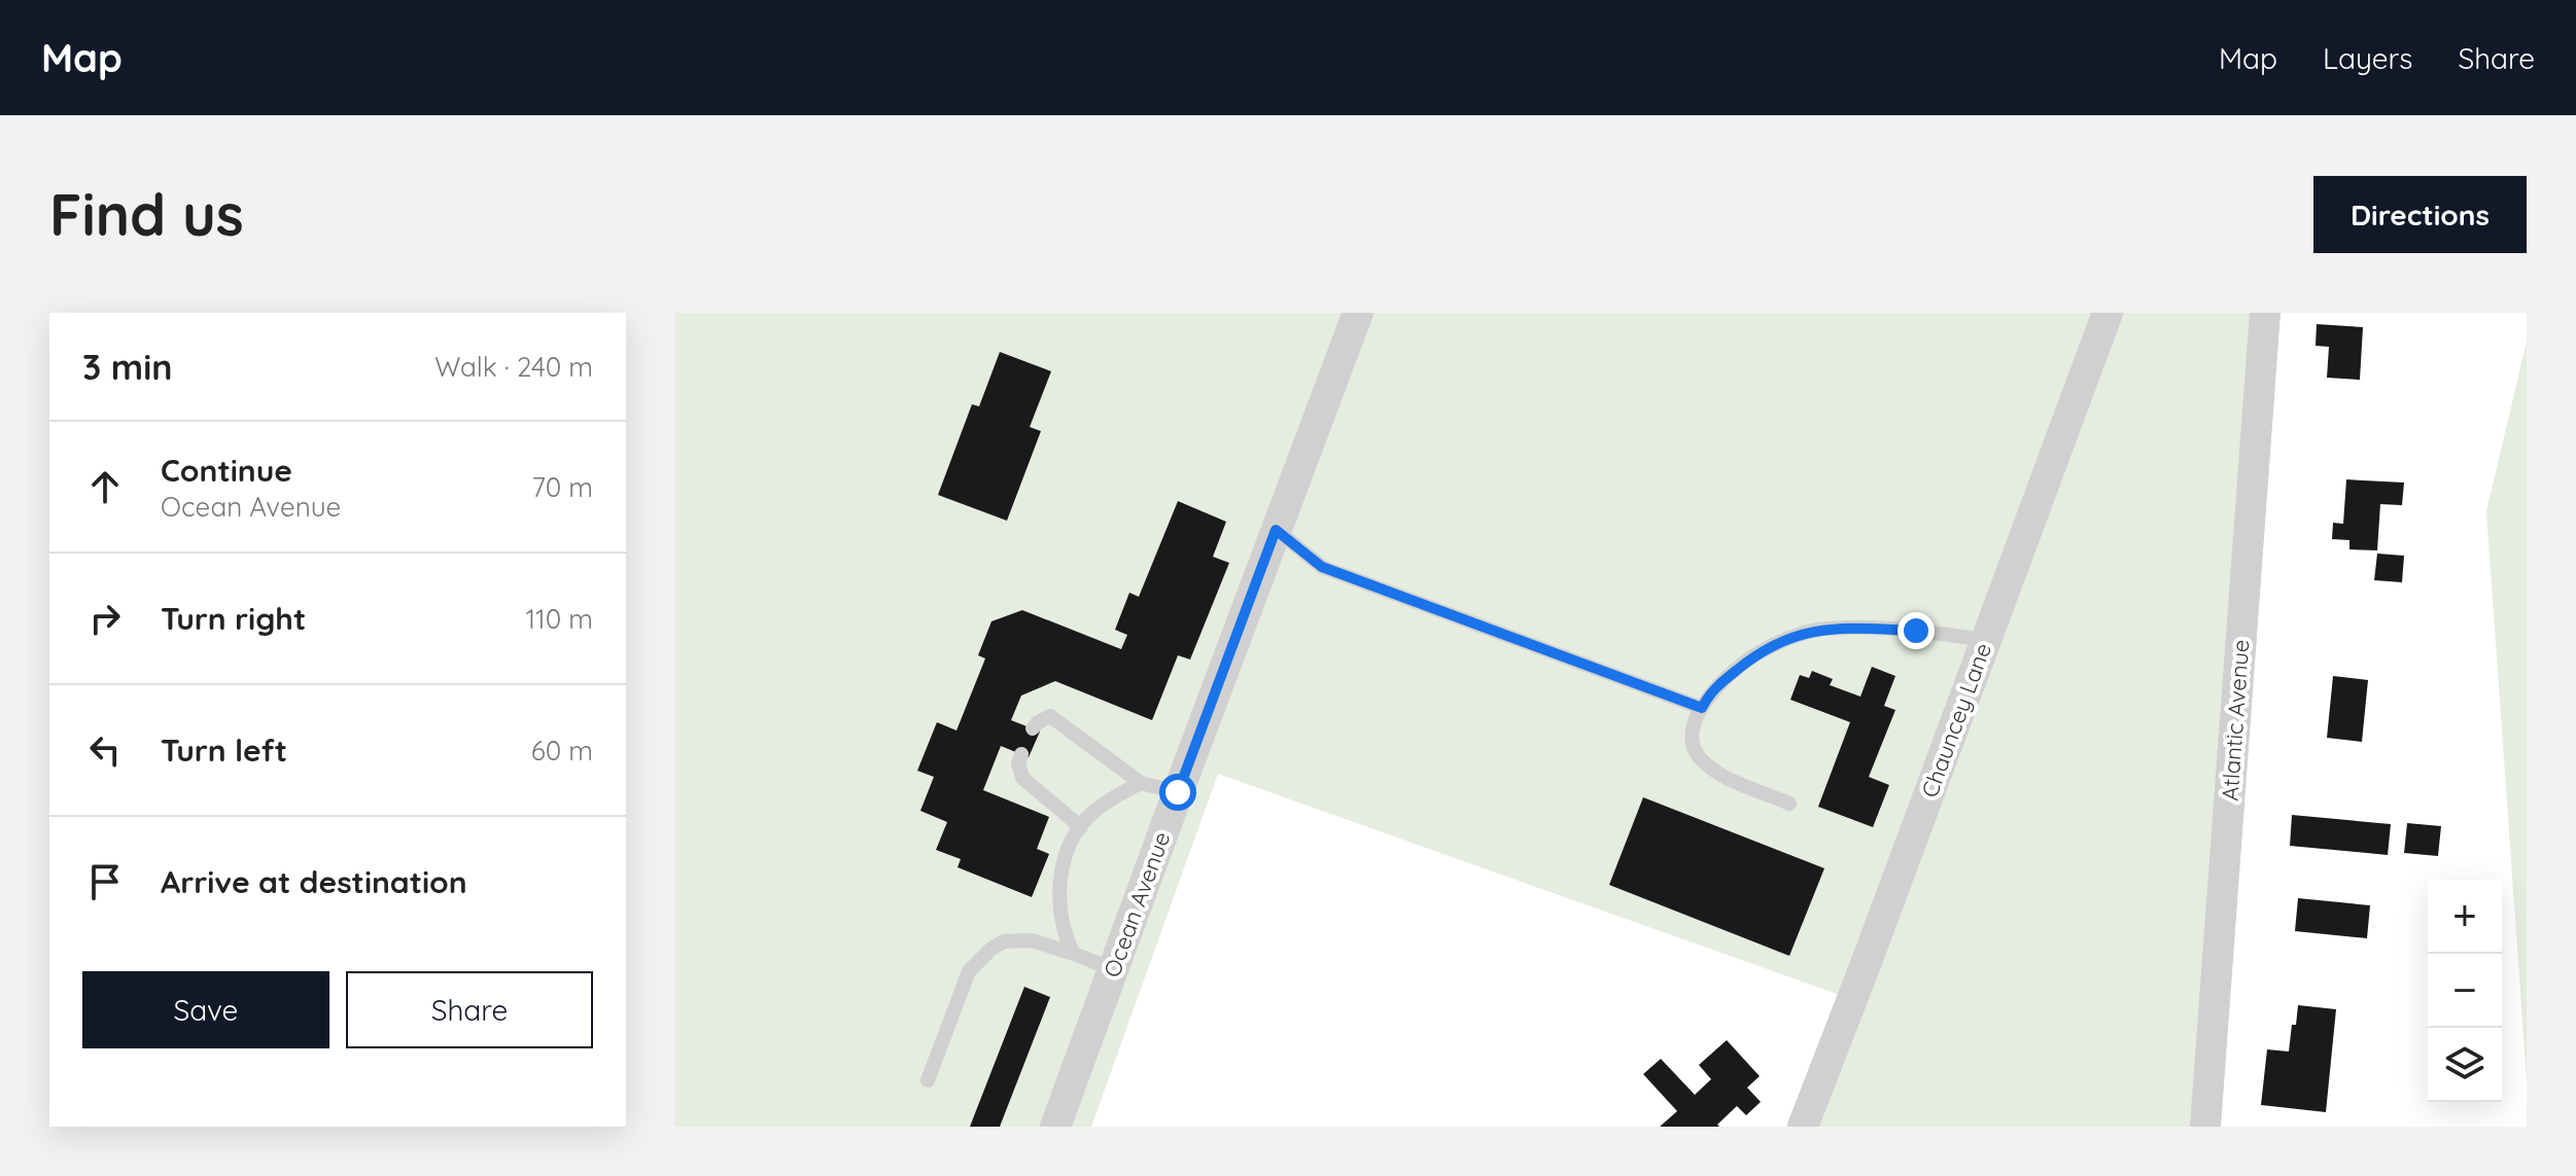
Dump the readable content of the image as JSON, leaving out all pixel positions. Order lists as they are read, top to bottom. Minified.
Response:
{"streets":{"street":["Chauncey Lane","Atlantic Avenue","Ocean Avenue"]},"page":{"header":"Map","nav":["Map","Layers","Share"],"buttons":["Directions",["Save","Share"]],"title":"Find us","heading":["3 min","Walk · 240 m"],"list":[["Continue","Ocean Avenue","70 m"],["Turn right","110 m"],["Turn left","60 m"],"Arrive at destination"],"map_buttons":["+","−"]}}
